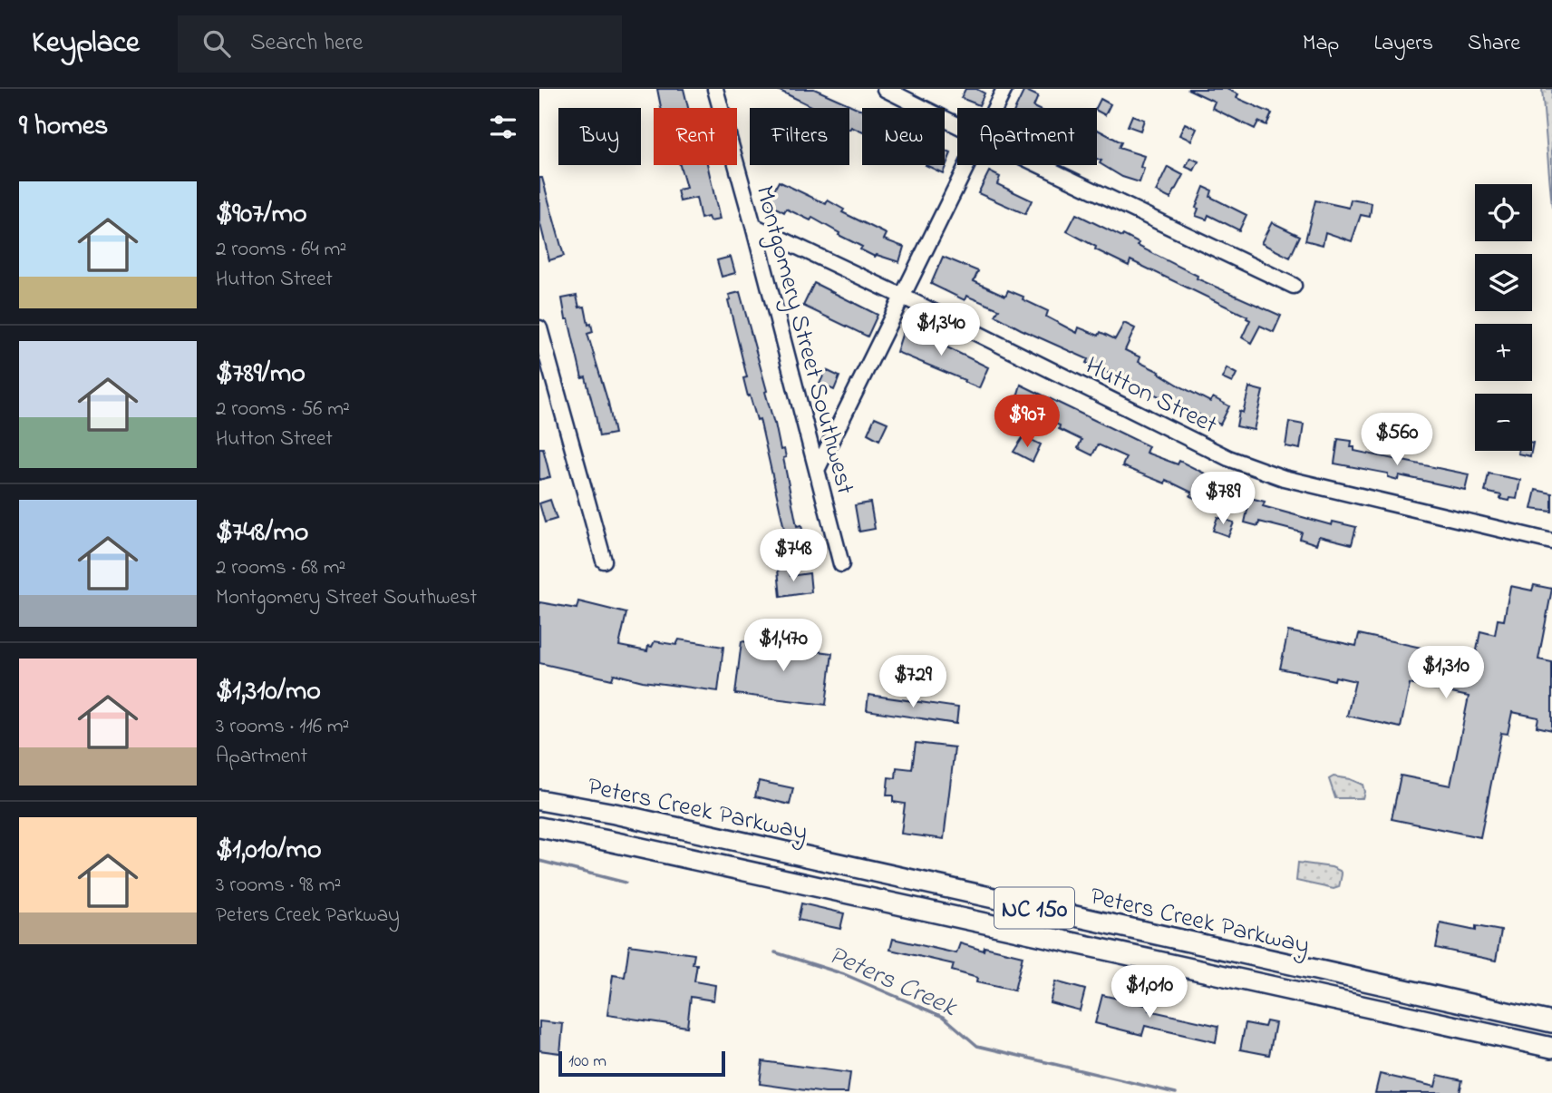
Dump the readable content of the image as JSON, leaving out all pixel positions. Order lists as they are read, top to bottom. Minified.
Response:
{"streets":{"main road":["Peters Creek Parkway","NC 150"],"street":["Montgomery Street Southwest","Hutton Street"]},"crossings":[["Montgomery Street Southwest","Hutton Street"]],"water":["Peters Creek"],"scale_bar":"100 m","page":{"header":"Keyplace","search":"Search here","nav":["Map","Layers","Share"],"heading":"9 homes","chip":["Buy","Rent","Filters","New","Apartment"],"list":[{"name":"$907/mo","note":"2 rooms · 64 m² · Hutton Street"},{"name":"$789/mo","note":"2 rooms · 56 m² · Hutton Street"},{"name":"$748/mo","note":"2 rooms · 68 m² · Montgomery Street Southwest"},{"name":"$1,310/mo","note":"3 rooms · 116 m² · Apartment"},{"name":"$1,010/mo","note":"3 rooms · 98 m² · Peters Creek Parkway"}],"map_buttons":["+","−"],"price":["$1,340","$907","$560","$789","$748","$1,470","$1,310","$729","$1,010"],"scale":"100 m"}}
